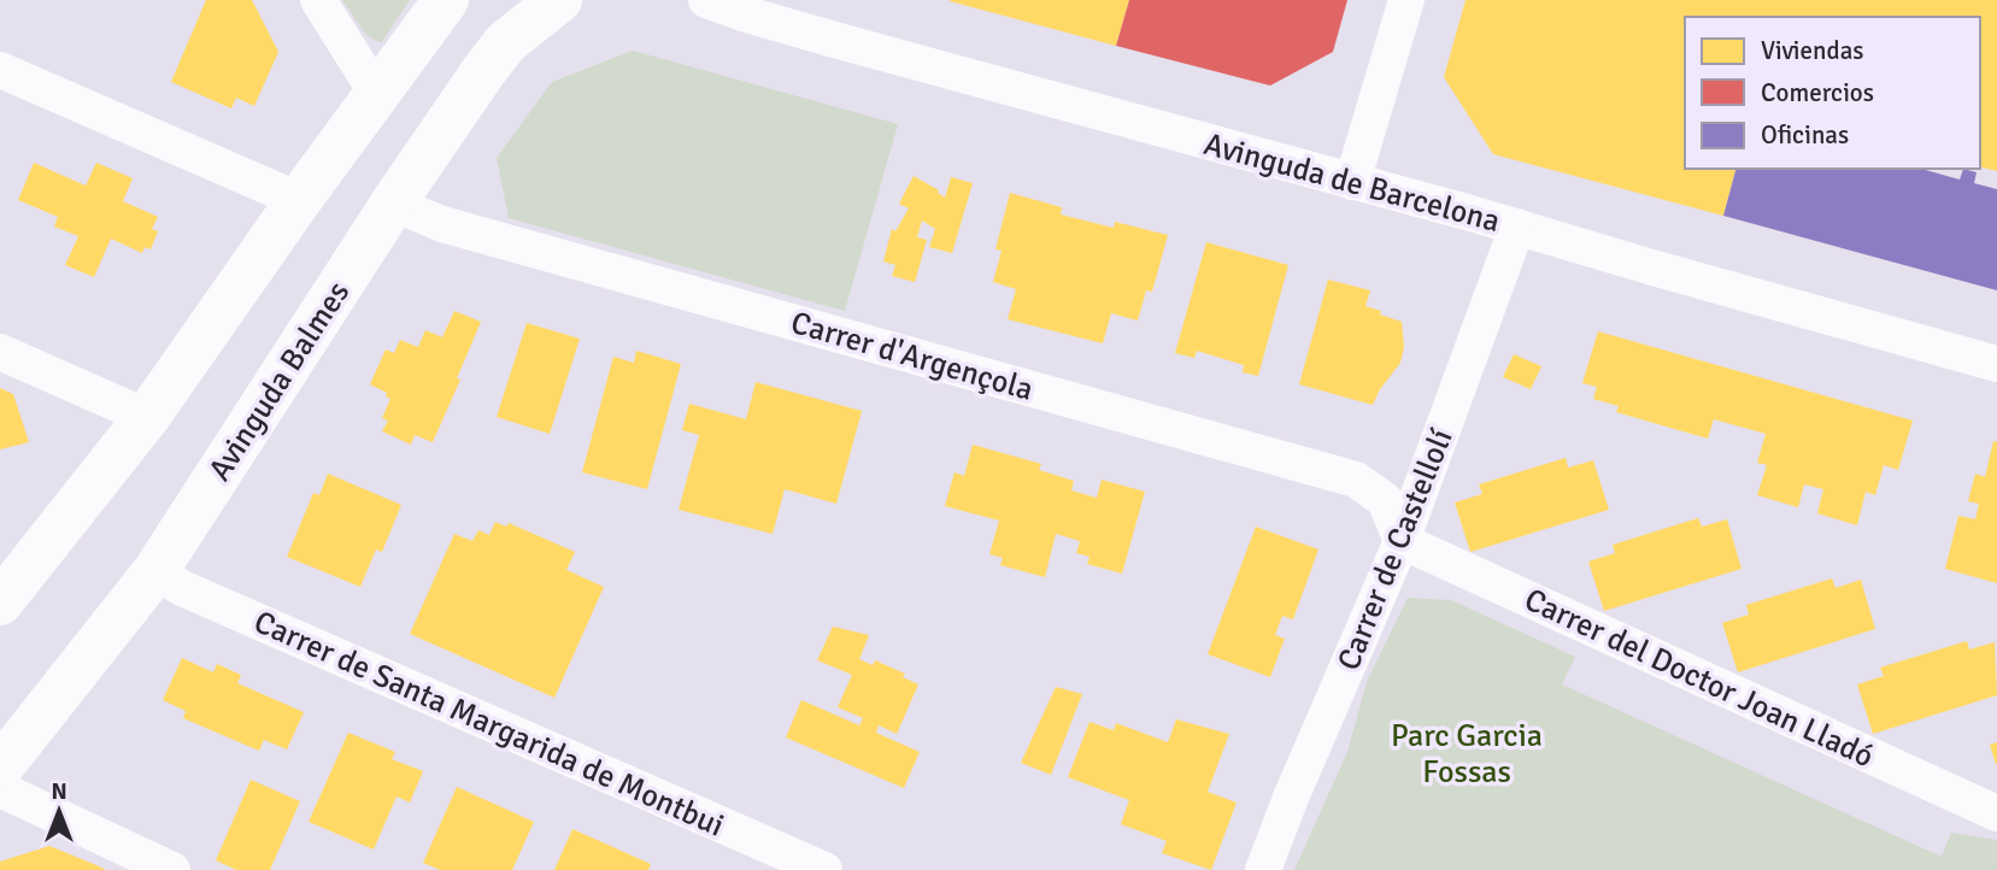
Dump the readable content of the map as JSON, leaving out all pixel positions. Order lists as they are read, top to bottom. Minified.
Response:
{"streets":{"street":["Avinguda de Barcelona","Carrer d'Argençola","Avinguda Balmes","Carrer de Castellolí","Carrer del Doctor Joan Lladó","Carrer de Santa Margarida de Montbui"]},"crossings":[["Avinguda de Barcelona","Carrer de Castellolí"],["Carrer d'Argençola","Avinguda Balmes"],["Carrer d'Argençola","Carrer de Castellolí"],["Carrer d'Argençola","Carrer del Doctor Joan Lladó"],["Avinguda Balmes","Carrer de Santa Margarida de Montbui"],["Carrer de Castellolí","Carrer del Doctor Joan Lladó"]],"parks":["Parc Garcia Fossas"],"legend":["Viviendas","Comercios","Oficinas"],"north":"top"}
